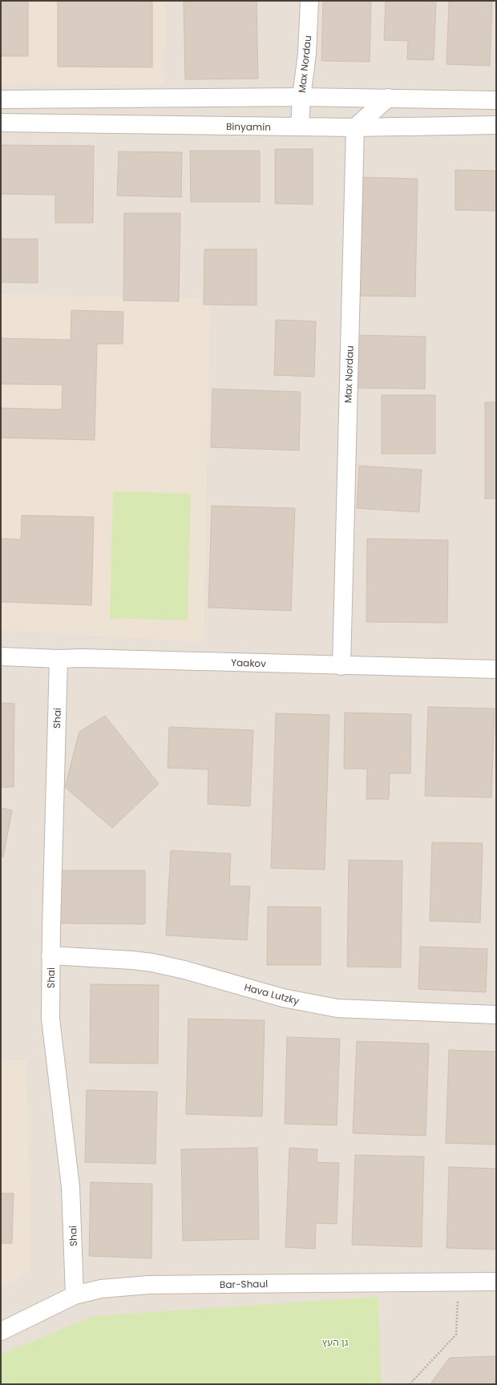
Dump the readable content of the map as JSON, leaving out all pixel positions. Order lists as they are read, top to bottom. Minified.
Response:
{"streets":{"street":["Max Nordau","Binyamin","Yaakov","Shai","Hava Lutzky","Bar-Shaul"]},"crossings":[["Max Nordau","Binyamin"],["Max Nordau","Yaakov"],["Yaakov","Shai"],["Shai","Hava Lutzky"],["Shai","Bar-Shaul"]],"parks":["גן העץ"]}
